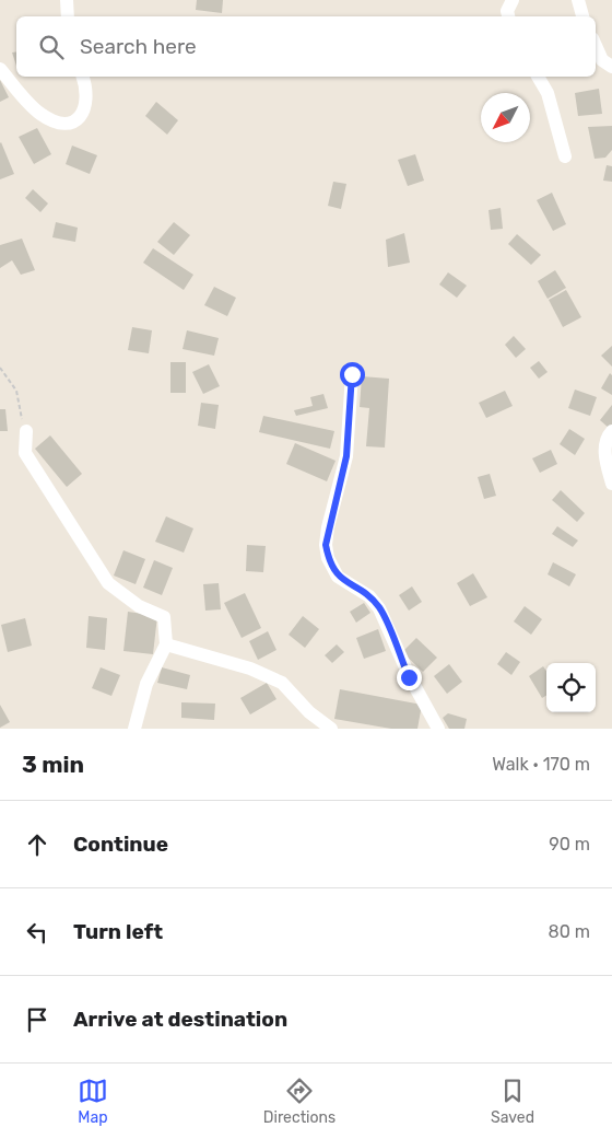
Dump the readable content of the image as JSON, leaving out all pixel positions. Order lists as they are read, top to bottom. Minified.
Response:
{"north":"bottom left","page":{"search":"Search here","heading":["3 min","Walk · 170 m"],"list":[["Continue","90 m"],["Turn left","80 m"],"Arrive at destination"],"nav":["Map","Directions","Saved"]}}
